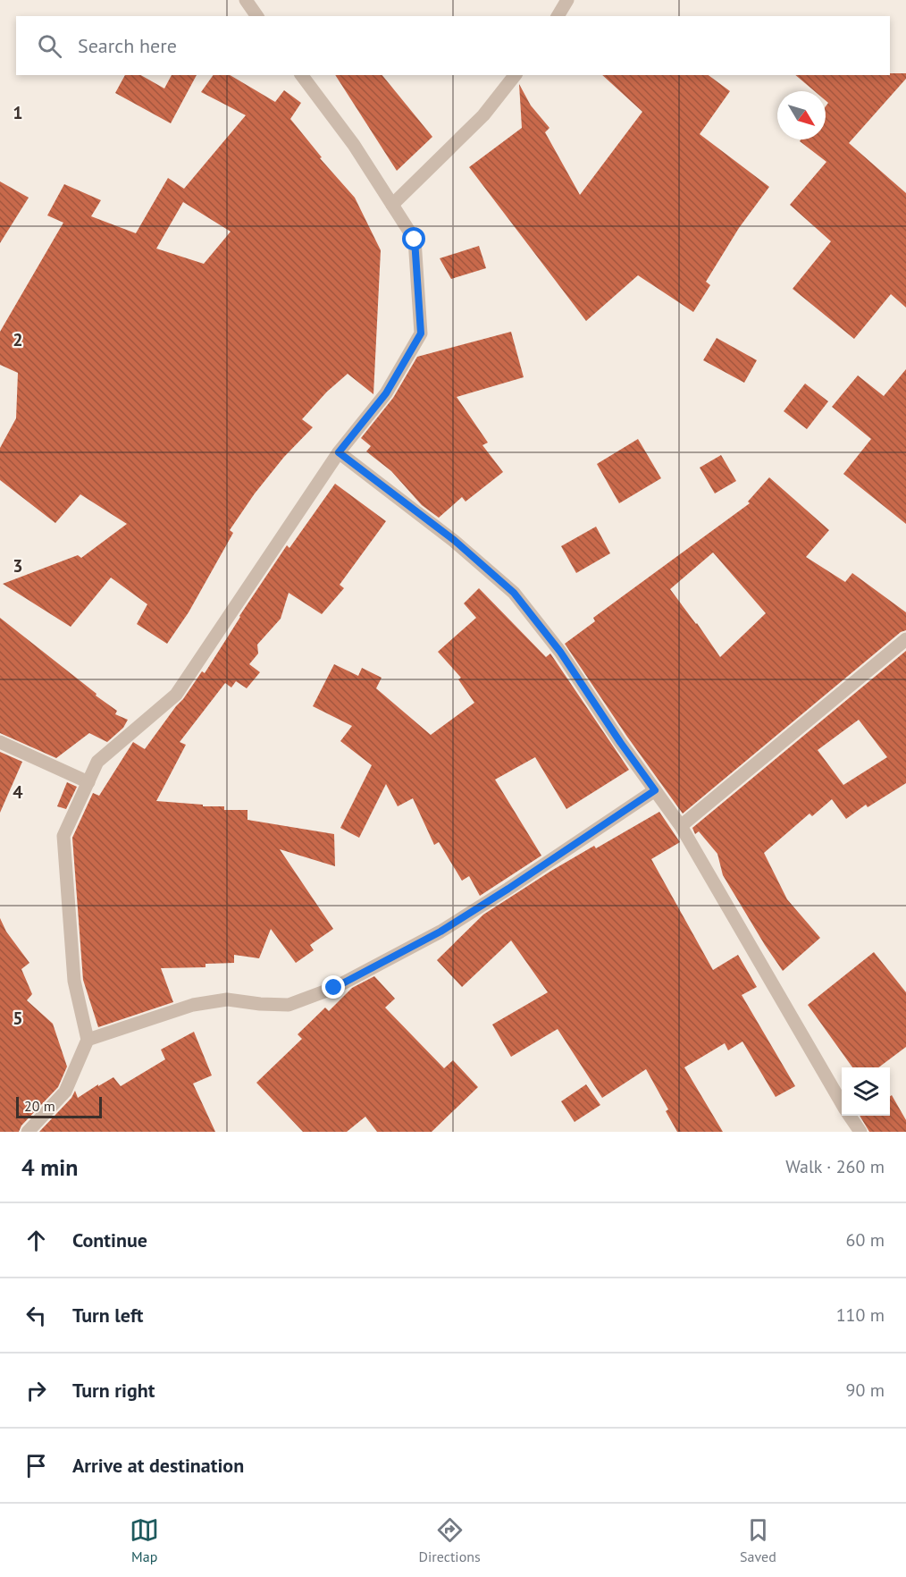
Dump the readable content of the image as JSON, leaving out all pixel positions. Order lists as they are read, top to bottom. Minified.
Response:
{"scale_bar":"20 m","north":"bottom right","page":{"search":"Search here","scale":"20 m","heading":["4 min","Walk · 260 m"],"list":[["Continue","60 m"],["Turn left","110 m"],["Turn right","90 m"],"Arrive at destination"],"nav":["Map","Directions","Saved"]},"grid":{"rows":["1","2","3","4","5"]}}
